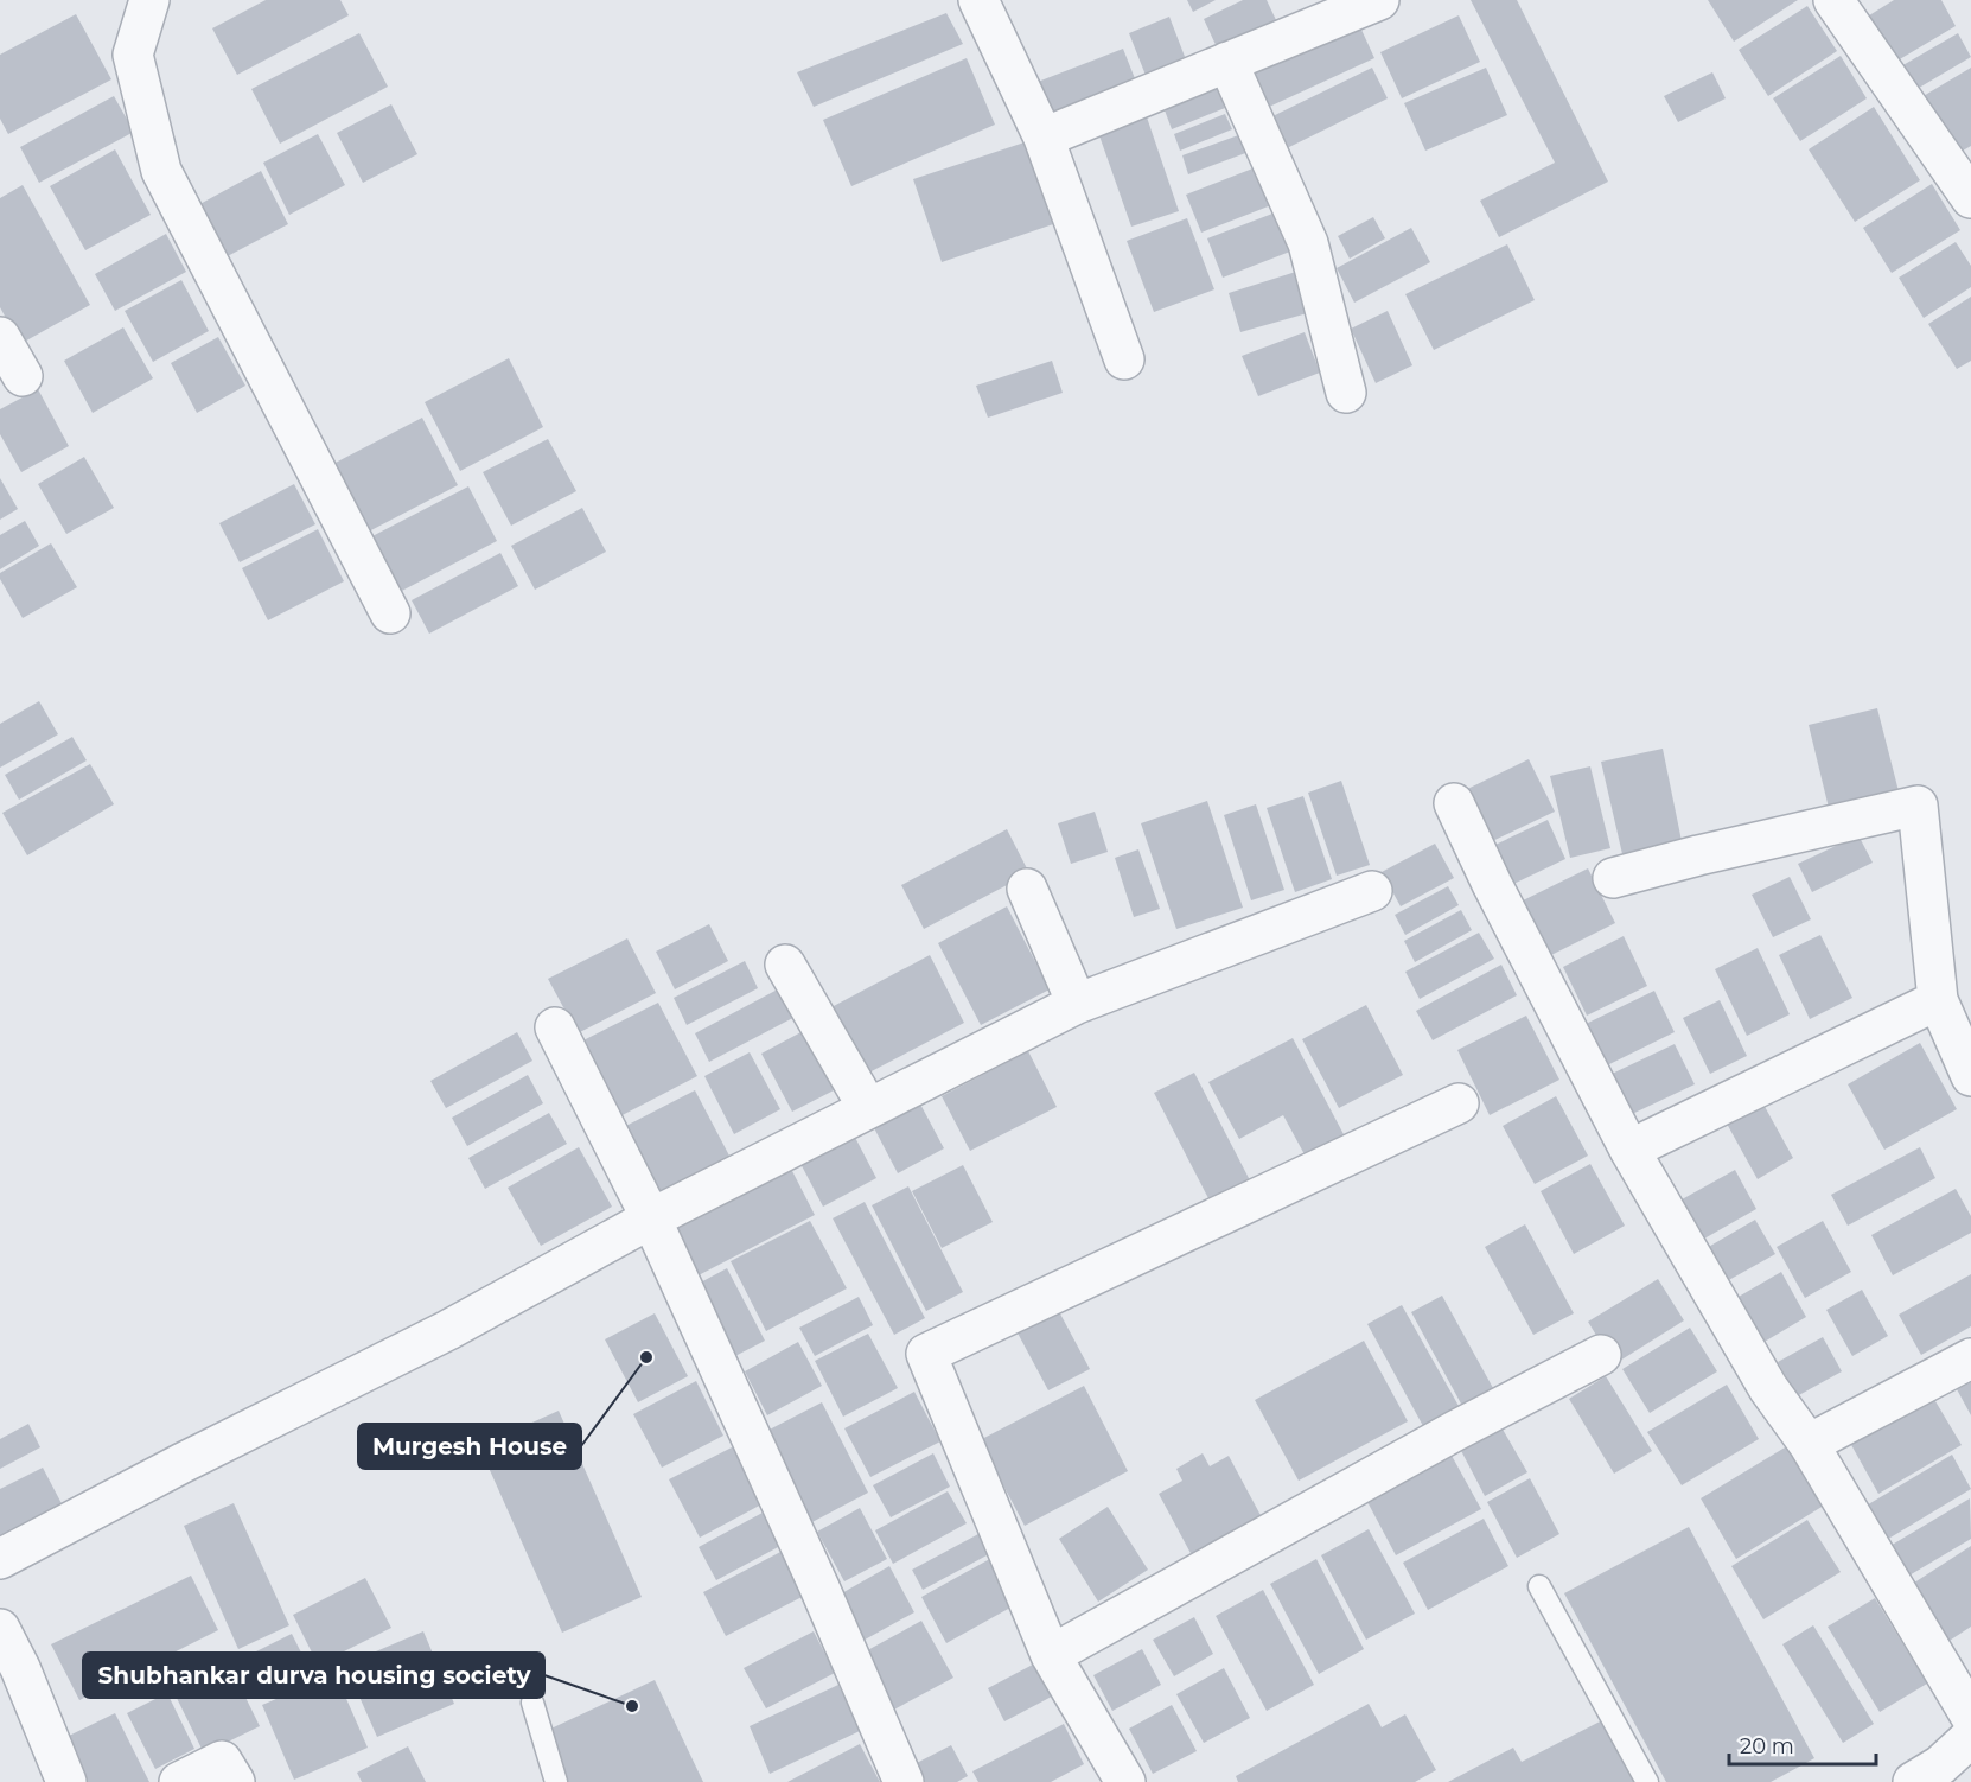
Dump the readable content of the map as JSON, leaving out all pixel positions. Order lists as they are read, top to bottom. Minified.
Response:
{"places":["Murgesh House","Shubhankar durva housing society"],"scale_bar":"20 m"}
